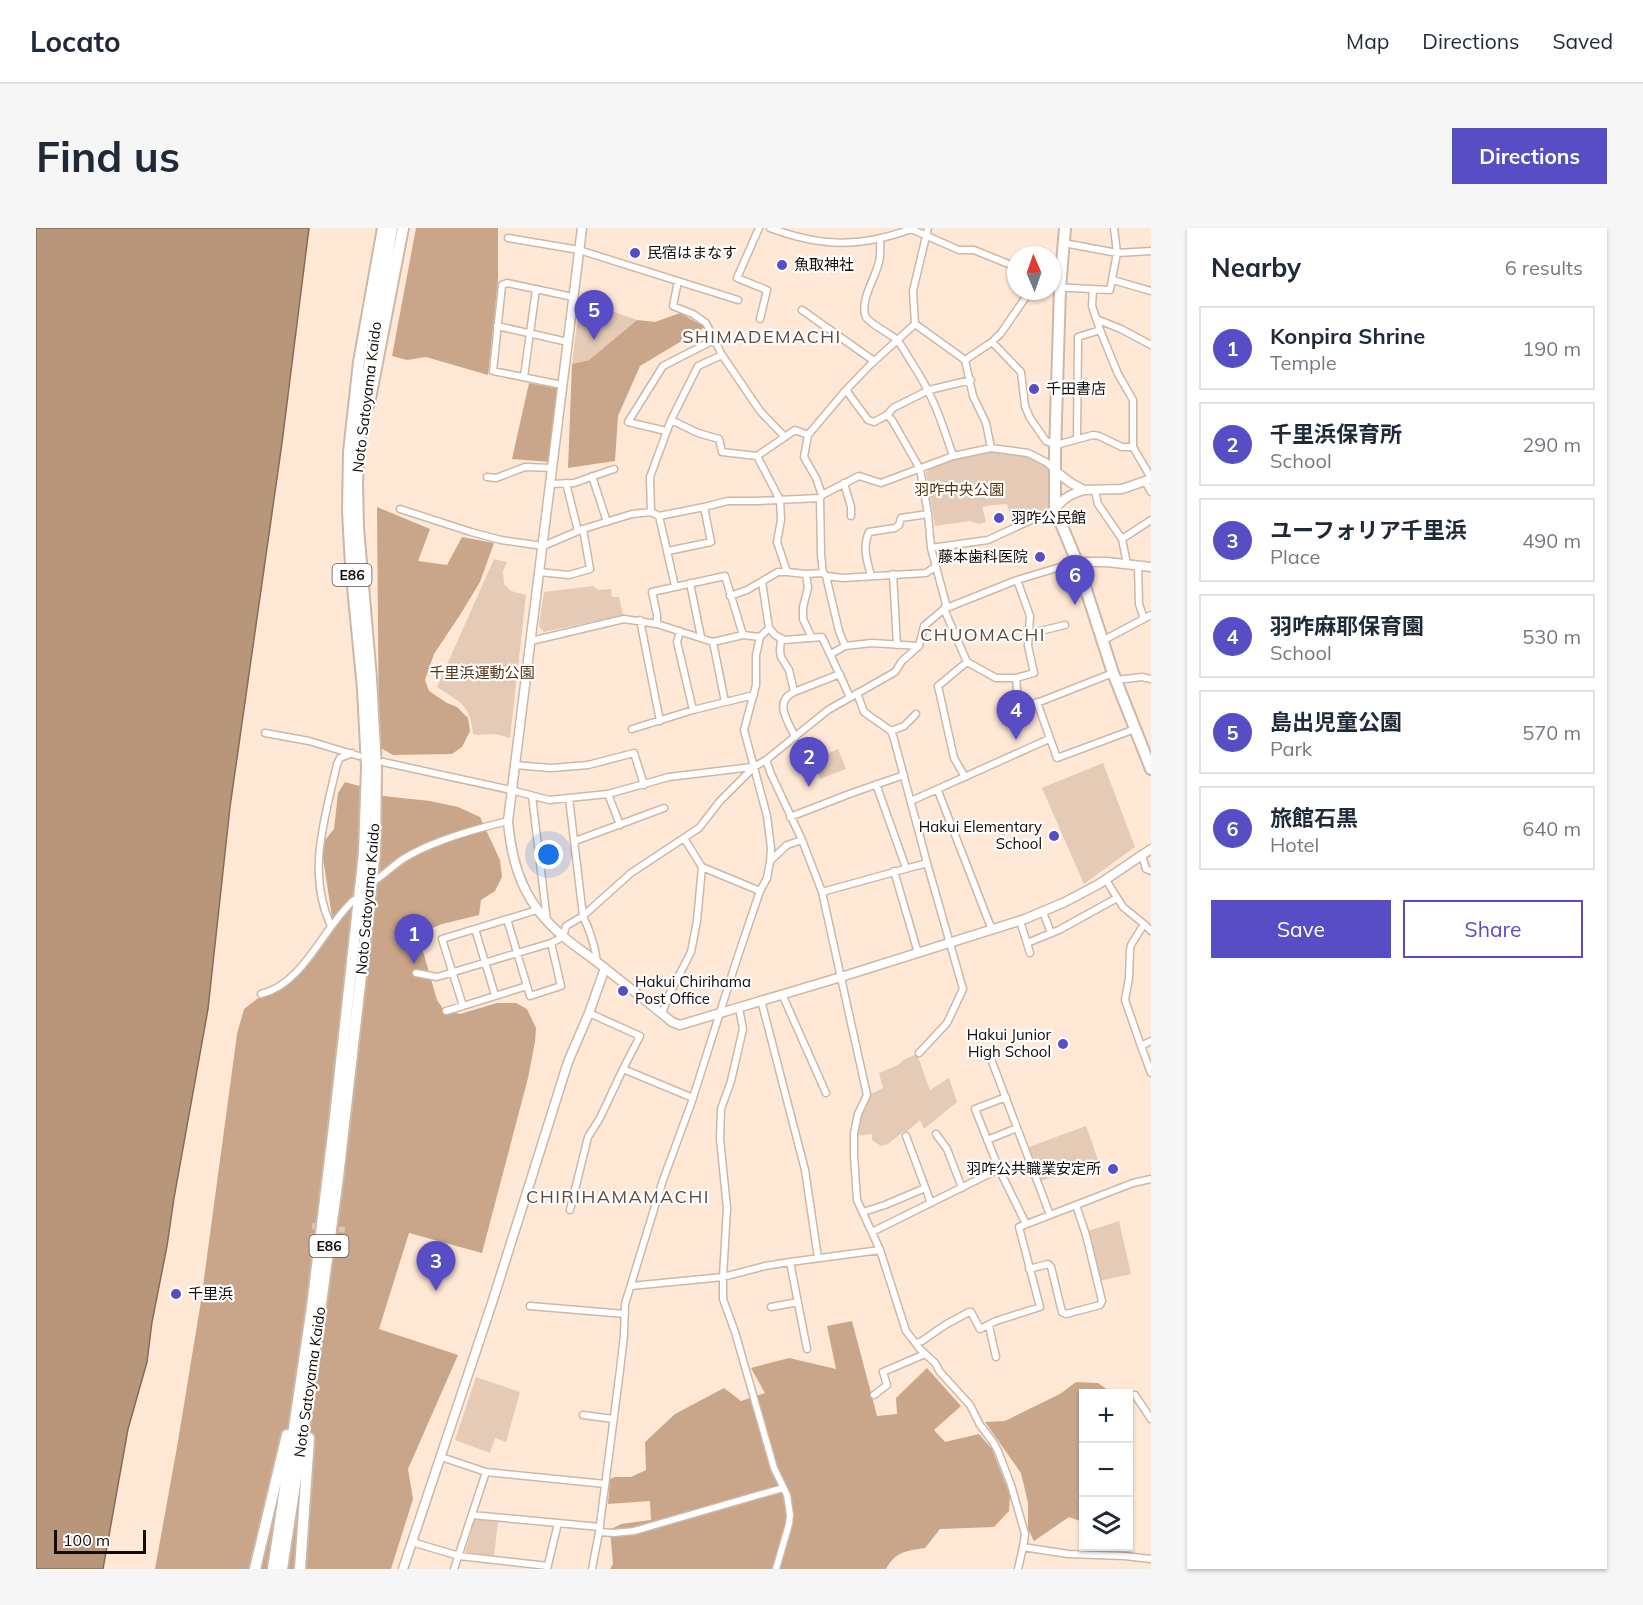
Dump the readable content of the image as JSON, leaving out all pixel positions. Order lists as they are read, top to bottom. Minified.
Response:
{"streets":{"highway":["Noto Satoyama Kaido","E86"]},"districts":["SHIMADEMACHI","CHUOMACHI","CHIRIHAMAMACHI"],"parks":["羽咋中央公園","千里浜運動公園"],"places":["民宿はまなす","魚取神社","千田書店","羽咋公民館","藤本歯科医院","Hakui Elementary School","Hakui Chirihama Post Office","Hakui Junior High School","羽咋公共職業安定所","千里浜"],"scale_bar":"100 m","north":"top","page":{"header":"Locato","nav":["Map","Directions","Saved"],"buttons":["Directions",["Save","Share"]],"title":"Find us","heading":["Nearby","6 results"],"pins":["5","6","4","2","1","3"],"list":[{"mark":"1","name":"Konpira Shrine","note":"Temple","value":"190 m"},{"mark":"2","name":"千里浜保育所","note":"School","value":"290 m"},{"mark":"3","name":"ユーフォリア千里浜","note":"Place","value":"490 m"},{"mark":"4","name":"羽咋麻耶保育園","note":"School","value":"530 m"},{"mark":"5","name":"島出児童公園","note":"Park","value":"570 m"},{"mark":"6","name":"旅館石黒","note":"Hotel","value":"640 m"}],"map_buttons":["+","−"],"scale":"100 m"}}
